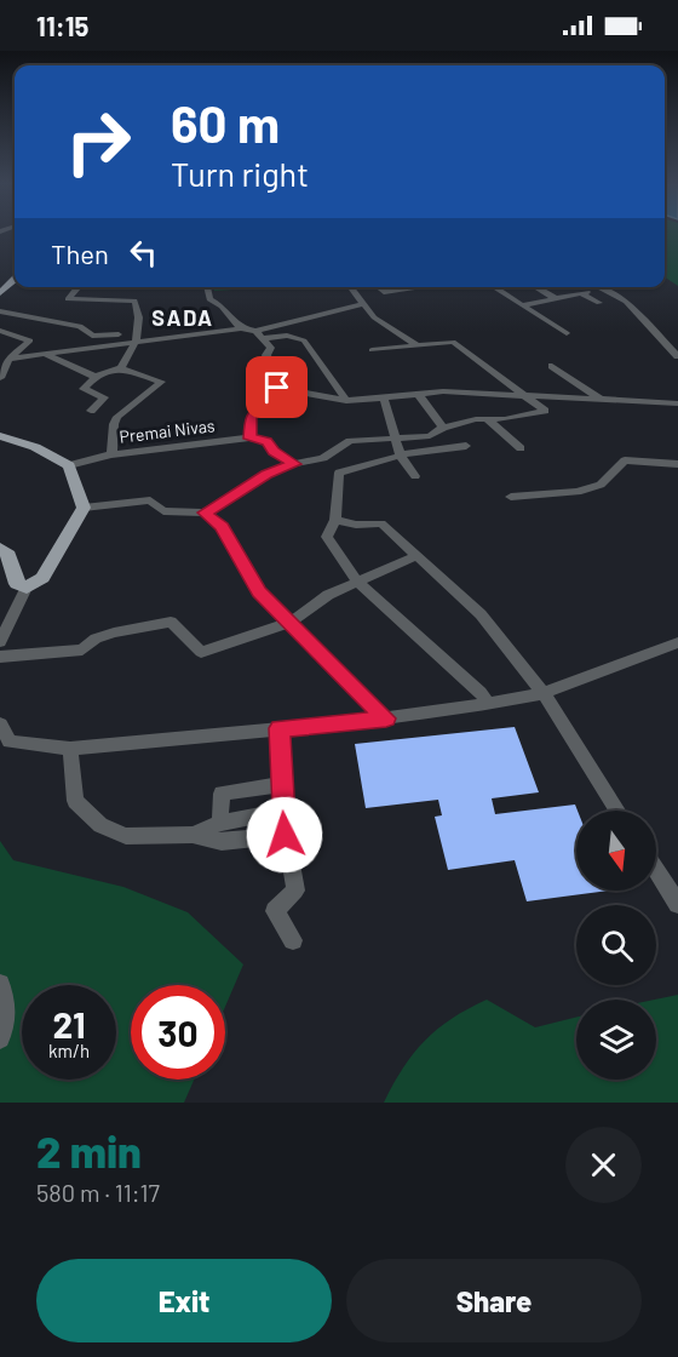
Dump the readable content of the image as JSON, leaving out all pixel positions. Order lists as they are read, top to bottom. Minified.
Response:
{"streets":{"street":["Premai Nivas"]},"districts":["SADA"],"north":"bottom","page":{"status":"11:15","turn":["60 m","Turn right"],"then":"Then","speed":"21 km/h","limit":"30","heading":["2 min","580 m · 11:17"],"buttons":["Exit","Share"]}}
